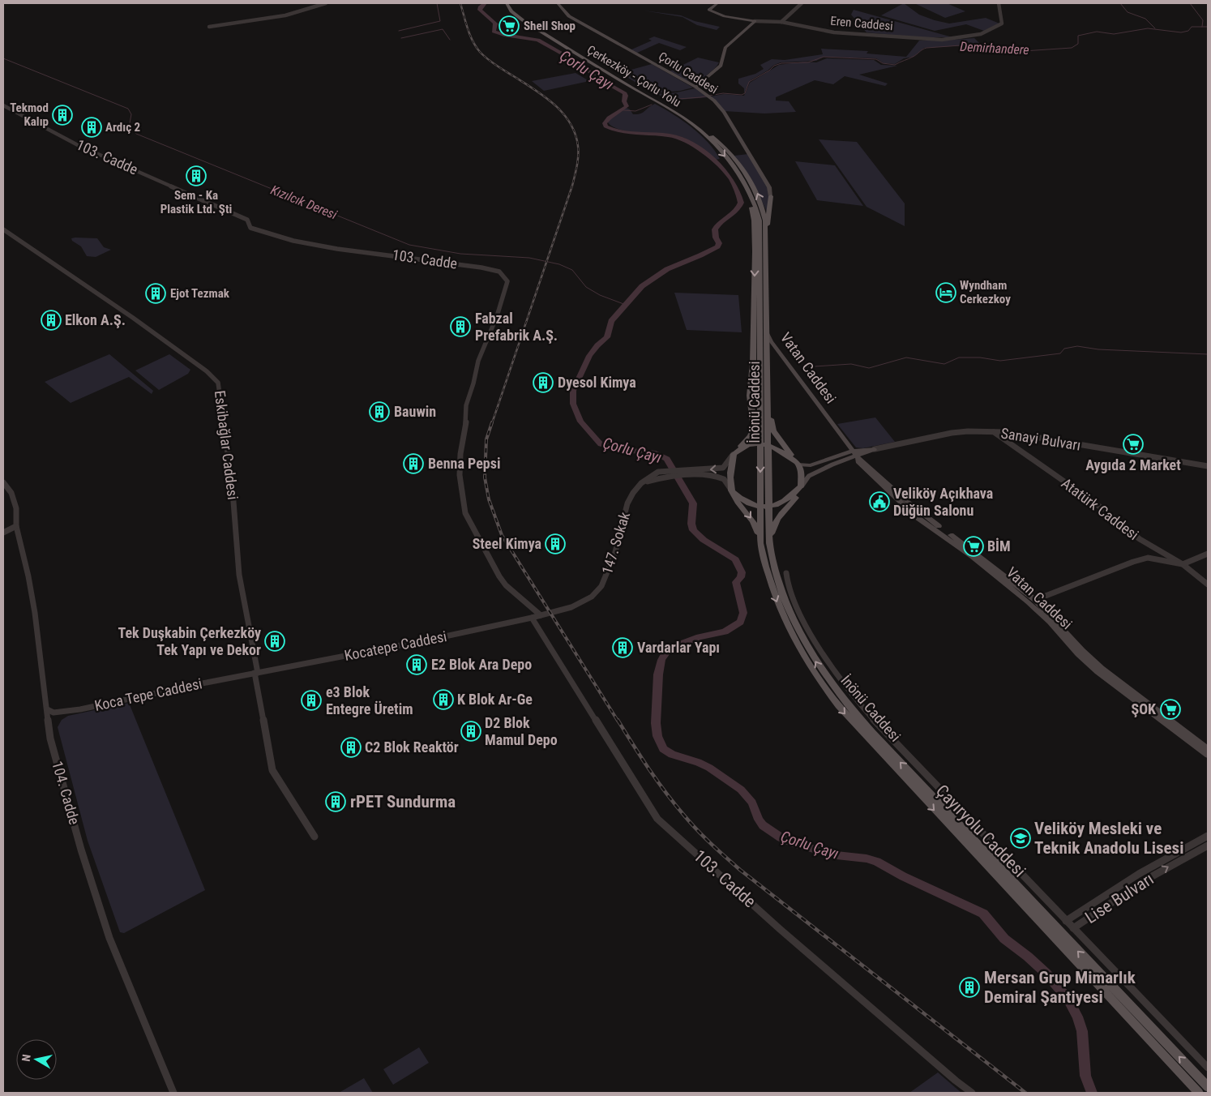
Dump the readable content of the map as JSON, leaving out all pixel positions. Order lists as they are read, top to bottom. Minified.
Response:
{"streets":{"main road":["Eren Caddesi","Çorlu Caddesi","Çerkezköy - Çorlu Yolu","Vatan Caddesi","İnönü Caddesi"],"street":["103. Cadde","Sanayi Bulvarı","Eskibağlar Caddesi","Atatürk Caddesi","147. Sokak","Kocatepe Caddesi","Koca Tepe Caddesi","104. Cadde","Çayıryolu Caddesi","Lise Bulvarı"]},"crossings":[["103. Cadde","147. Sokak"],["103. Cadde","Kocatepe Caddesi"],["Vatan Caddesi","İnönü Caddesi"],["Sanayi Bulvarı","Atatürk Caddesi"],["Eskibağlar Caddesi","Kocatepe Caddesi"],["Eskibağlar Caddesi","Koca Tepe Caddesi"],["147. Sokak","Kocatepe Caddesi"],["Kocatepe Caddesi","Koca Tepe Caddesi"],["Koca Tepe Caddesi","104. Cadde"],["Çayıryolu Caddesi","Lise Bulvarı"]],"water":["Demirhandere","Çorlu Çayı","Kızılcık Deresi"],"places":{"supermarket":["Shell Shop","Aygıda 2 Market","BİM","ŞOK"],"building":["Tekmod Kalıp","Ardıç 2","Sem - Ka Plastik Ltd. Şti","Ejot Tezmak","Elkon A.Ş.","Fabzal Prefabrik A.Ş.","Dyesol Kimya","Bauwin","Benna Pepsi","Steel Kimya","Tek Duşkabin Çerkezköy Tek Yapı ve Dekor","Vardarlar Yapı","E2 Blok Ara Depo","K Blok Ar-Ge","e3 Blok Entegre Üretim","D2 Blok Mamul Depo","C2 Blok Reaktör","rPET Sundurma","Mersan Grup Mimarlık Demiral Şantiyesi"],"hotel":["Wyndham Cerkezkoy"],"public building":["Veliköy Açıkhava Düğün Salonu"],"school or university":["Veliköy Mesleki ve Teknik Anadolu Lisesi"]},"north":"left"}
